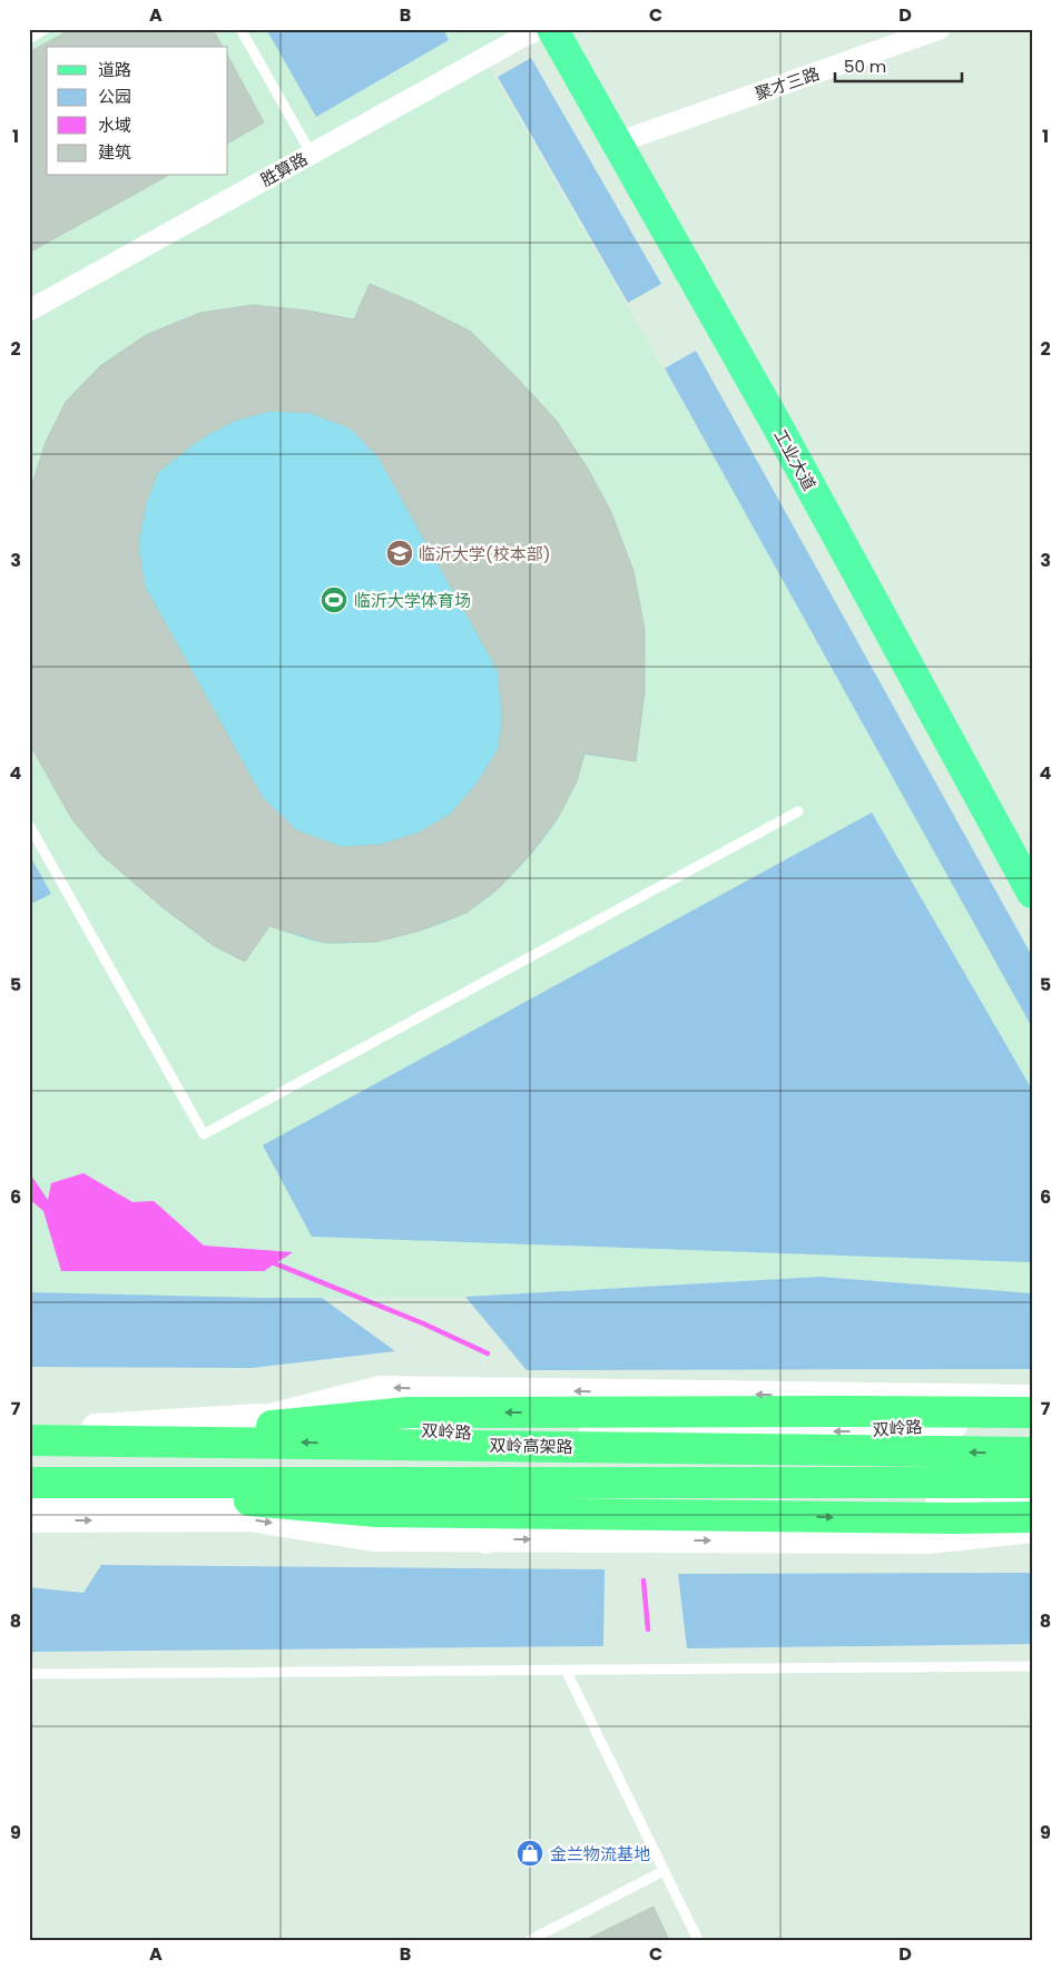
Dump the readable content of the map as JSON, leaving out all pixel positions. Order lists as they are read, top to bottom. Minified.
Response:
{"streets":{"highway":["双岭高架路"],"main road":["工业大道","双岭路"],"street":["聚才三路","胜算路"]},"crossings":[["聚才三路","工业大道"]],"places":{"school or university":["临沂大学(校本部)"],"sports":["临沂大学体育场"],"shop":["金兰物流基地"]},"legend":["道路","公园","水域","建筑"],"scale_bar":"50 m","grid":{"columns":["A","B","C","D"],"rows":["1","2","3","4","5","6","7","8","9"]}}
